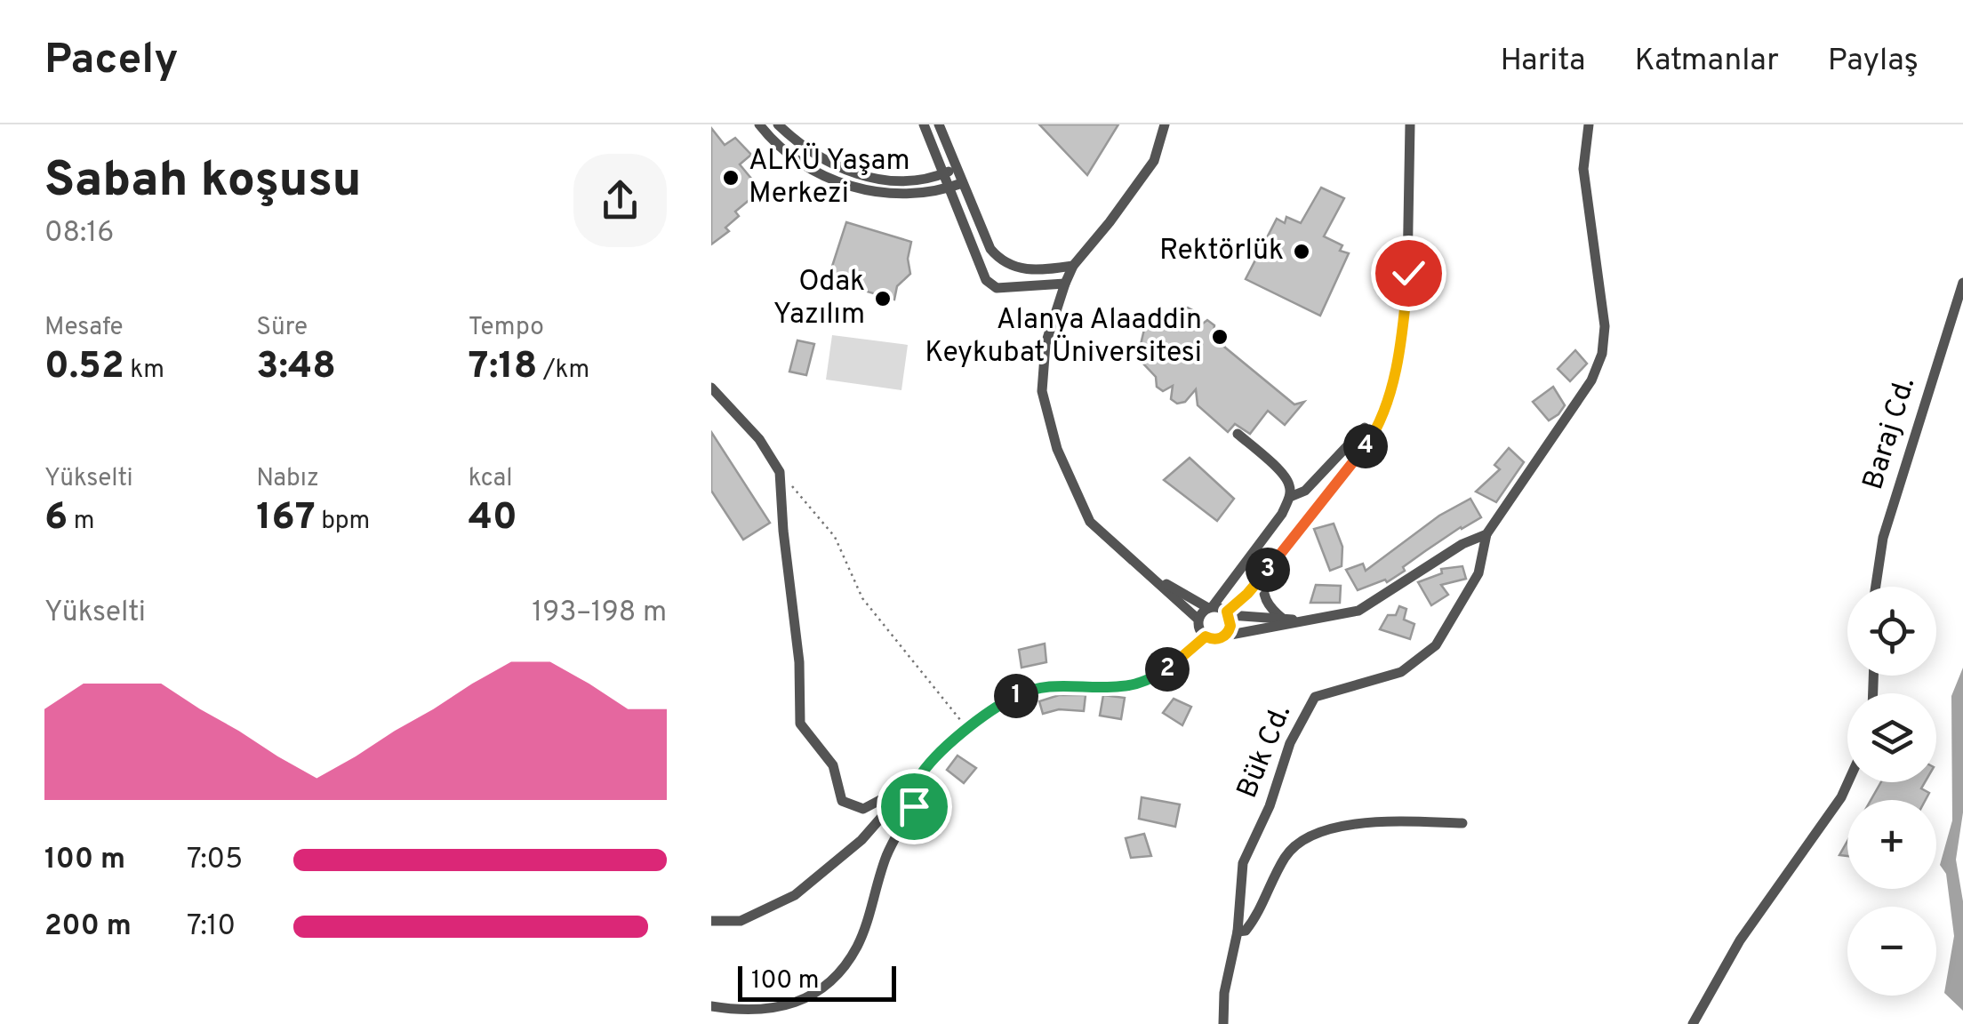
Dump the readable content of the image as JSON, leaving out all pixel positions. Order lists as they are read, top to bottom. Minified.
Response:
{"streets":{"street":["Baraj Cd.","Bük Cd."]},"places":["ALKÜ Yaşam Merkezi","Rektörlük","Odak Yazılım","Alanya Alaaddin Keykubat Üniversitesi"],"scale_bar":"100 m","page":{"header":"Pacely","nav":["Harita","Katmanlar","Paylaş"],"heading":["Sabah koşusu","08:16"],"stats":[["Mesafe","0.52 km"],["Süre","3:48"],["Tempo","7:18 /km"],["Yükselti","6 m"],["Nabız","167 bpm"],["kcal","40"]],"pins":["4","3","2","1"],"chart":["Yükselti","193–198 m"],"map_buttons":["+","−"],"list":[{"name":"100 m","note":"7:05"},{"name":"200 m","note":"7:10"}],"scale":"100 m"}}
